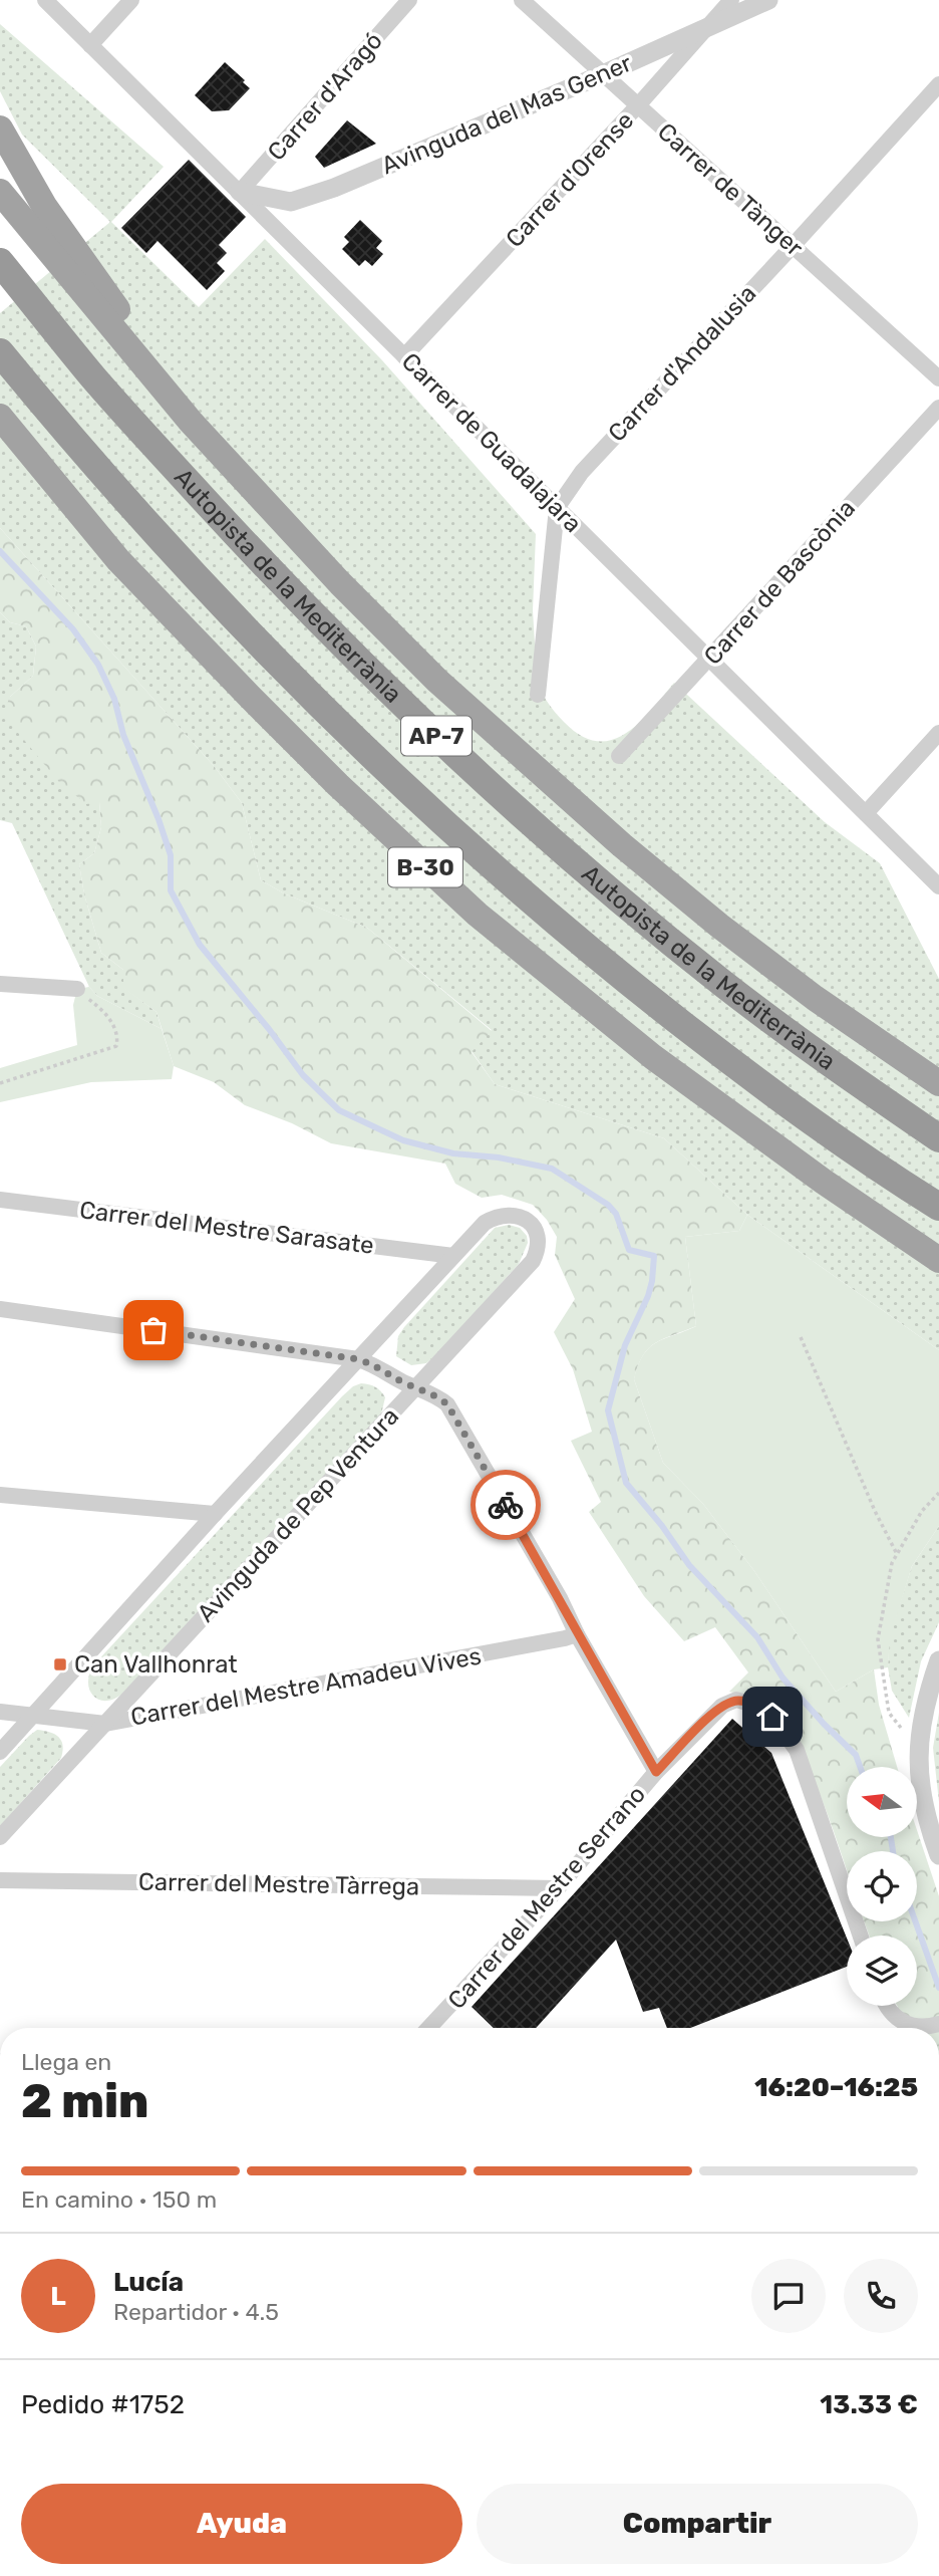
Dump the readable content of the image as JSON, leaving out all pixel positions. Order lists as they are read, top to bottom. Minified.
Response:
{"streets":{"highway":["Autopista de la Mediterrània","AP-7","B-30"],"street":["Carrer d'Aragó","Avinguda del Mas Gener","Carrer d'Orense","Carrer de Tànger","Carrer d'Andalusia","Carrer de Guadalajara","Carrer de Bascònia","Carrer del Mestre Sarasate","Avinguda de Pep Ventura","Carrer del Mestre Amadeu Vives","Carrer del Mestre Tàrrega","Carrer del Mestre Serrano"]},"crossings":[["Carrer d'Aragó","Avinguda del Mas Gener"],["Carrer d'Aragó","Carrer de Guadalajara"],["Avinguda del Mas Gener","Carrer d'Orense"],["Avinguda del Mas Gener","Carrer de Tànger"],["Avinguda del Mas Gener","Carrer de Guadalajara"],["Carrer d'Orense","Carrer de Tànger"],["Carrer d'Orense","Carrer de Guadalajara"],["Carrer de Tànger","Carrer d'Andalusia"],["Carrer d'Andalusia","Carrer de Guadalajara"],["Carrer de Guadalajara","Carrer de Bascònia"],["Carrer del Mestre Sarasate","Avinguda de Pep Ventura"],["Avinguda de Pep Ventura","Carrer del Mestre Amadeu Vives"],["Carrer del Mestre Tàrrega","Carrer del Mestre Serrano"]],"places":{"transit":["Can Vallhonrat"]},"north":"left","page":{"heading":["2 min","Llega en","16:20–16:25"],"panel":["Lucía","Repartidor · 4.5","Pedido #1752","13.33 €"],"bar":"En camino · 150 m","round":"L","buttons":["Ayuda","Compartir"]}}
